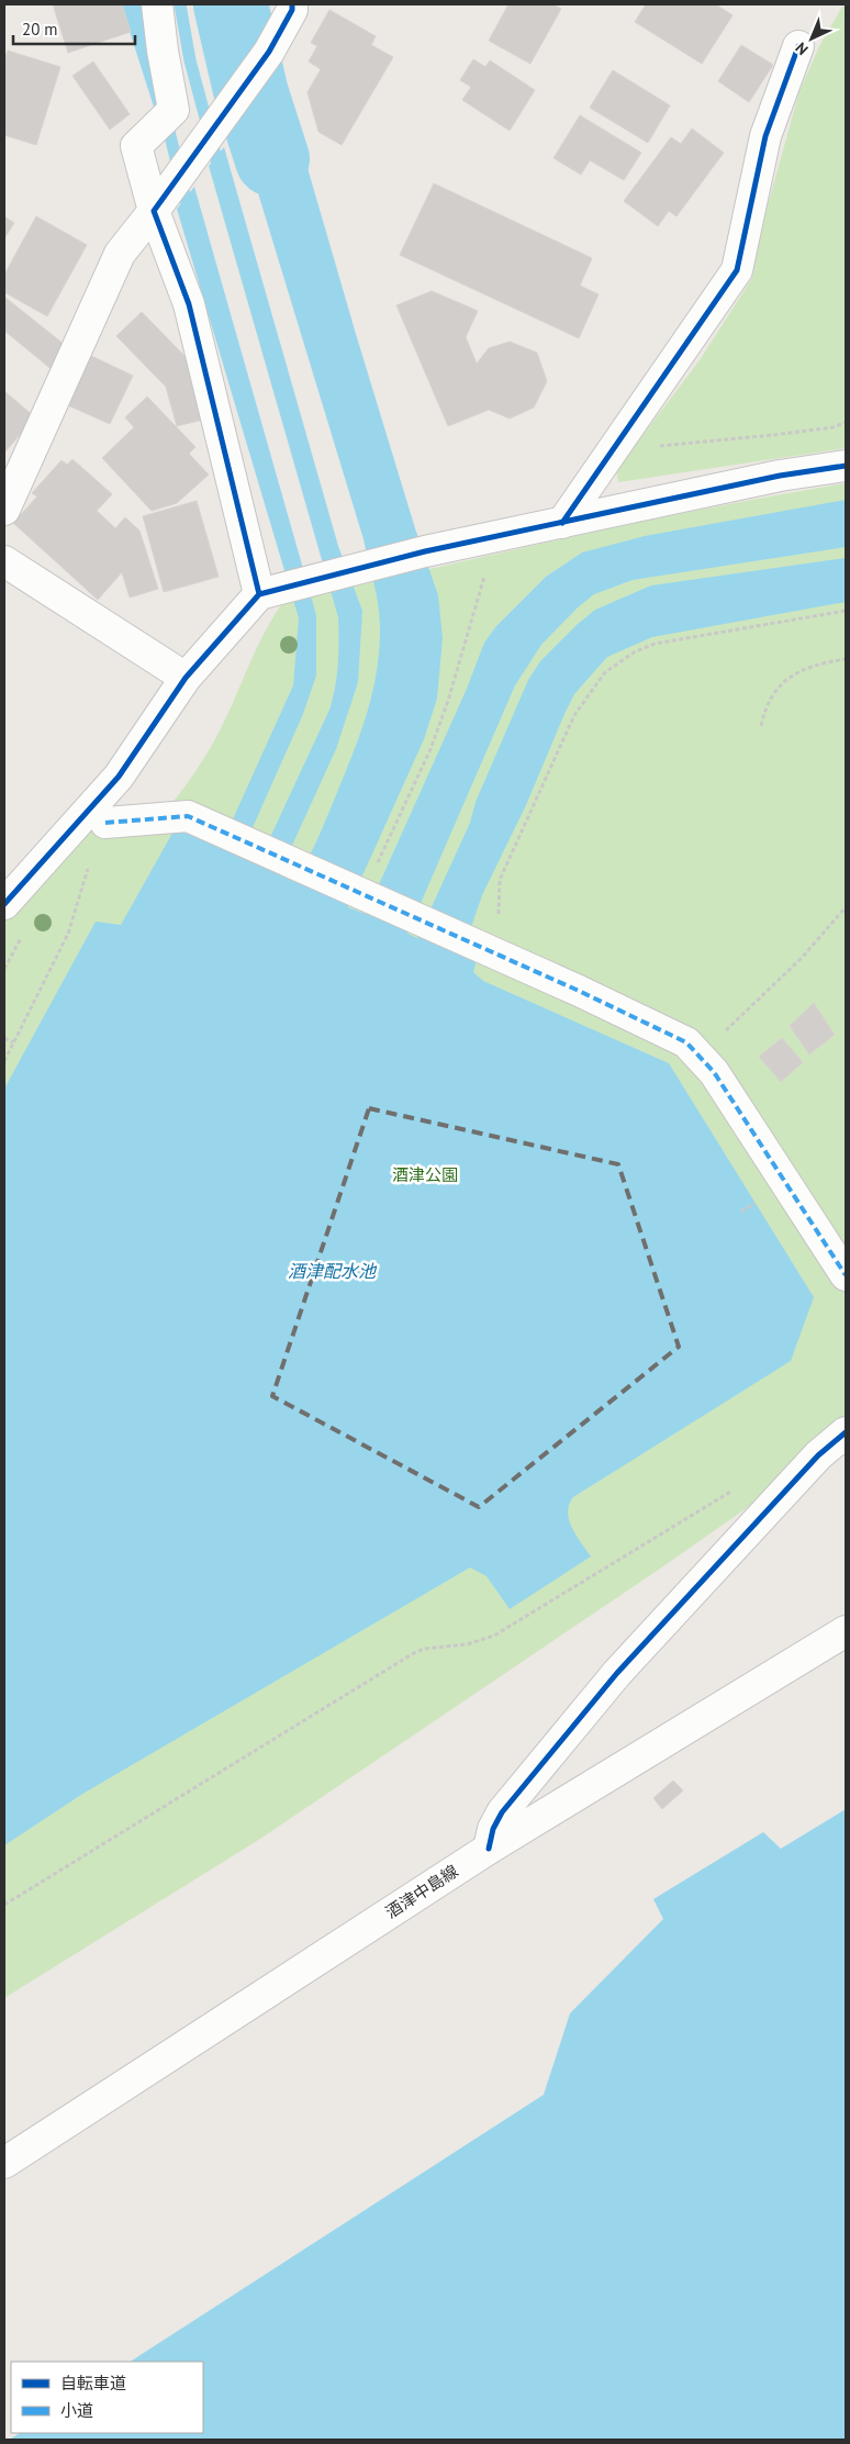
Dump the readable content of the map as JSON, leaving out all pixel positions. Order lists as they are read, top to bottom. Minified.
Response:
{"streets":{"street":["酒津中島線"]},"water":["酒津配水池"],"parks":["酒津公園"],"legend":["自転車道","小道"],"scale_bar":"20 m","north":"bottom left"}
